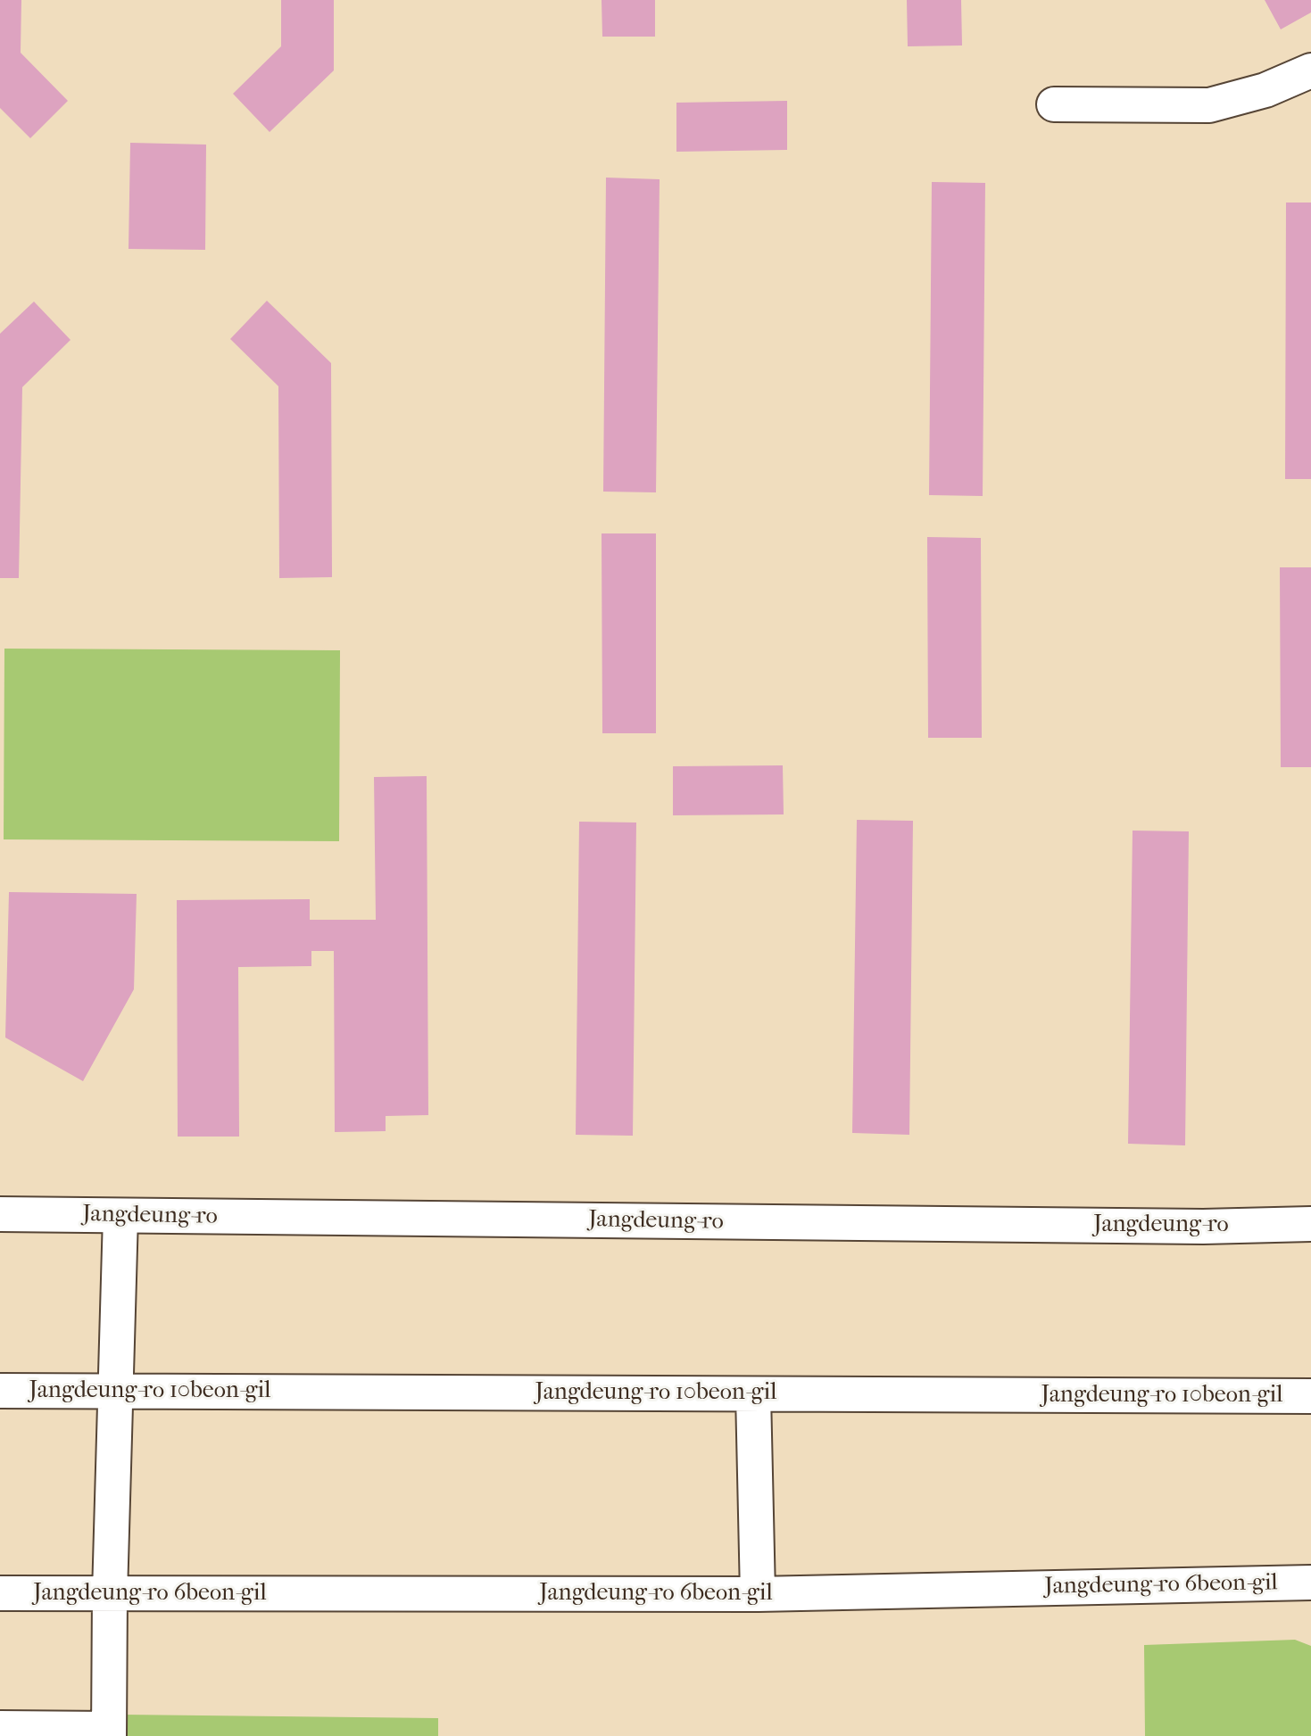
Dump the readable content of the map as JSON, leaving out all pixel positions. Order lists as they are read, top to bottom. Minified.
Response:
{"streets":{"street":["Jangdeung-ro","Jangdeung-ro 10beon-gil","Jangdeung-ro 6beon-gil"]}}
